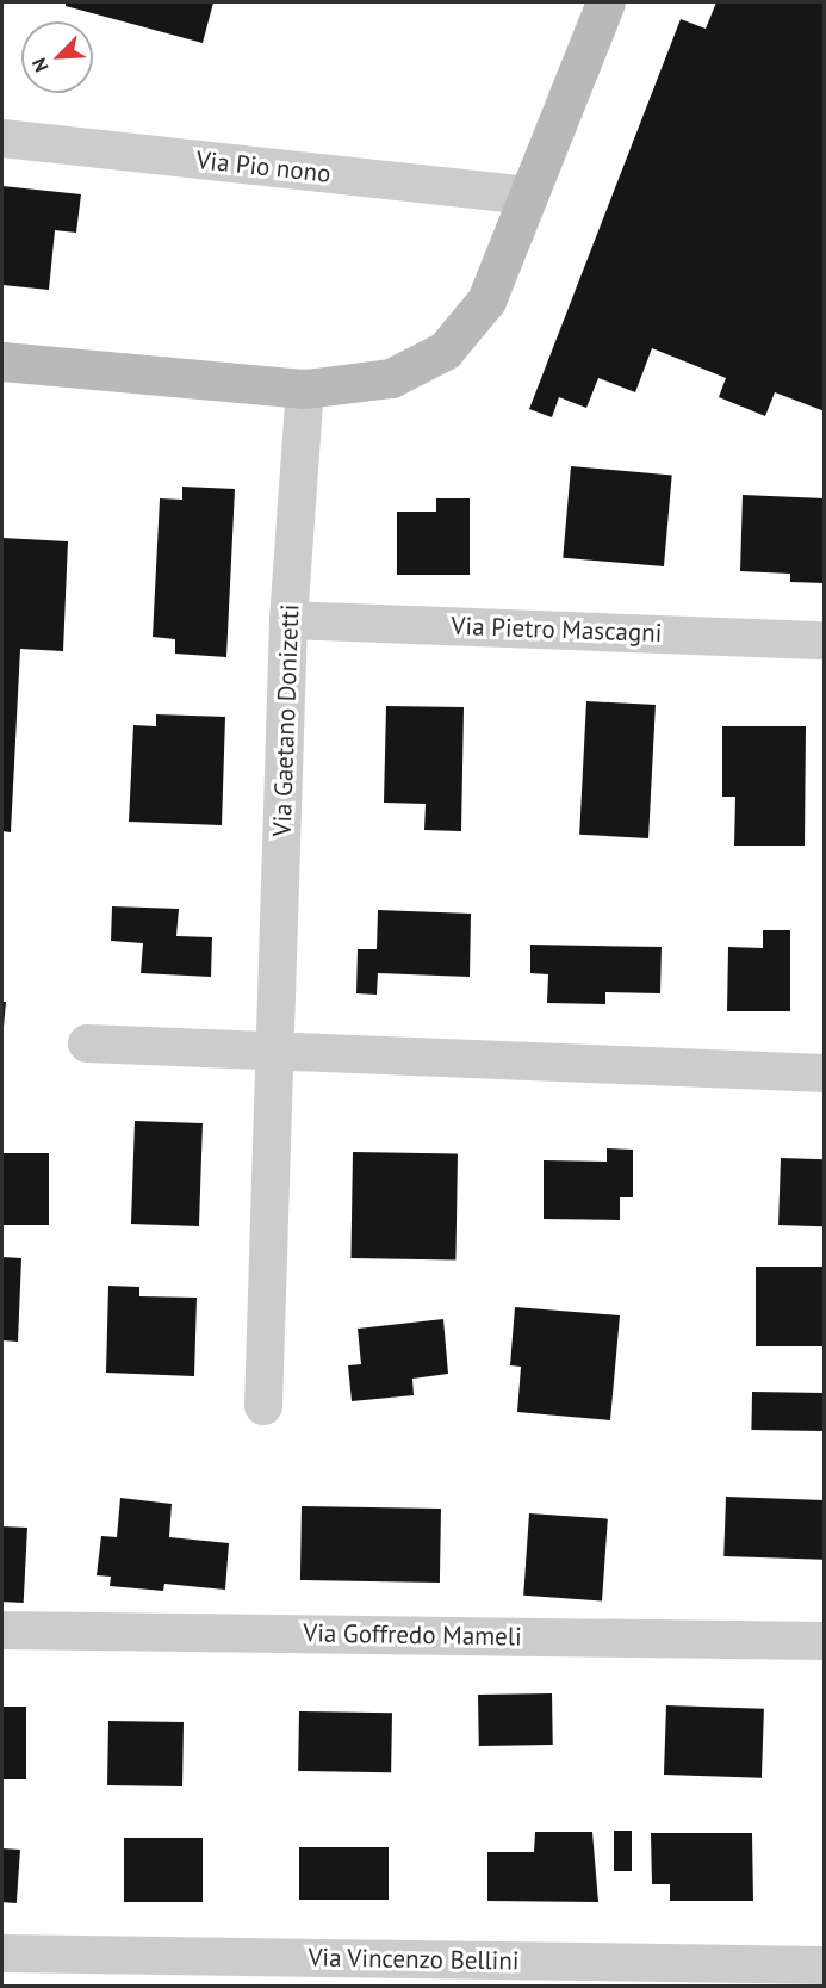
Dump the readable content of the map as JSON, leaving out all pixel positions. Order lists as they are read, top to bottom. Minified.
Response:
{"streets":{"street":["Via Pio nono","Via Pietro Mascagni","Via Gaetano Donizetti","Via Goffredo Mameli","Via Vincenzo Bellini"]},"crossings":[["Via Pietro Mascagni","Via Gaetano Donizetti"]],"north":"bottom left"}
